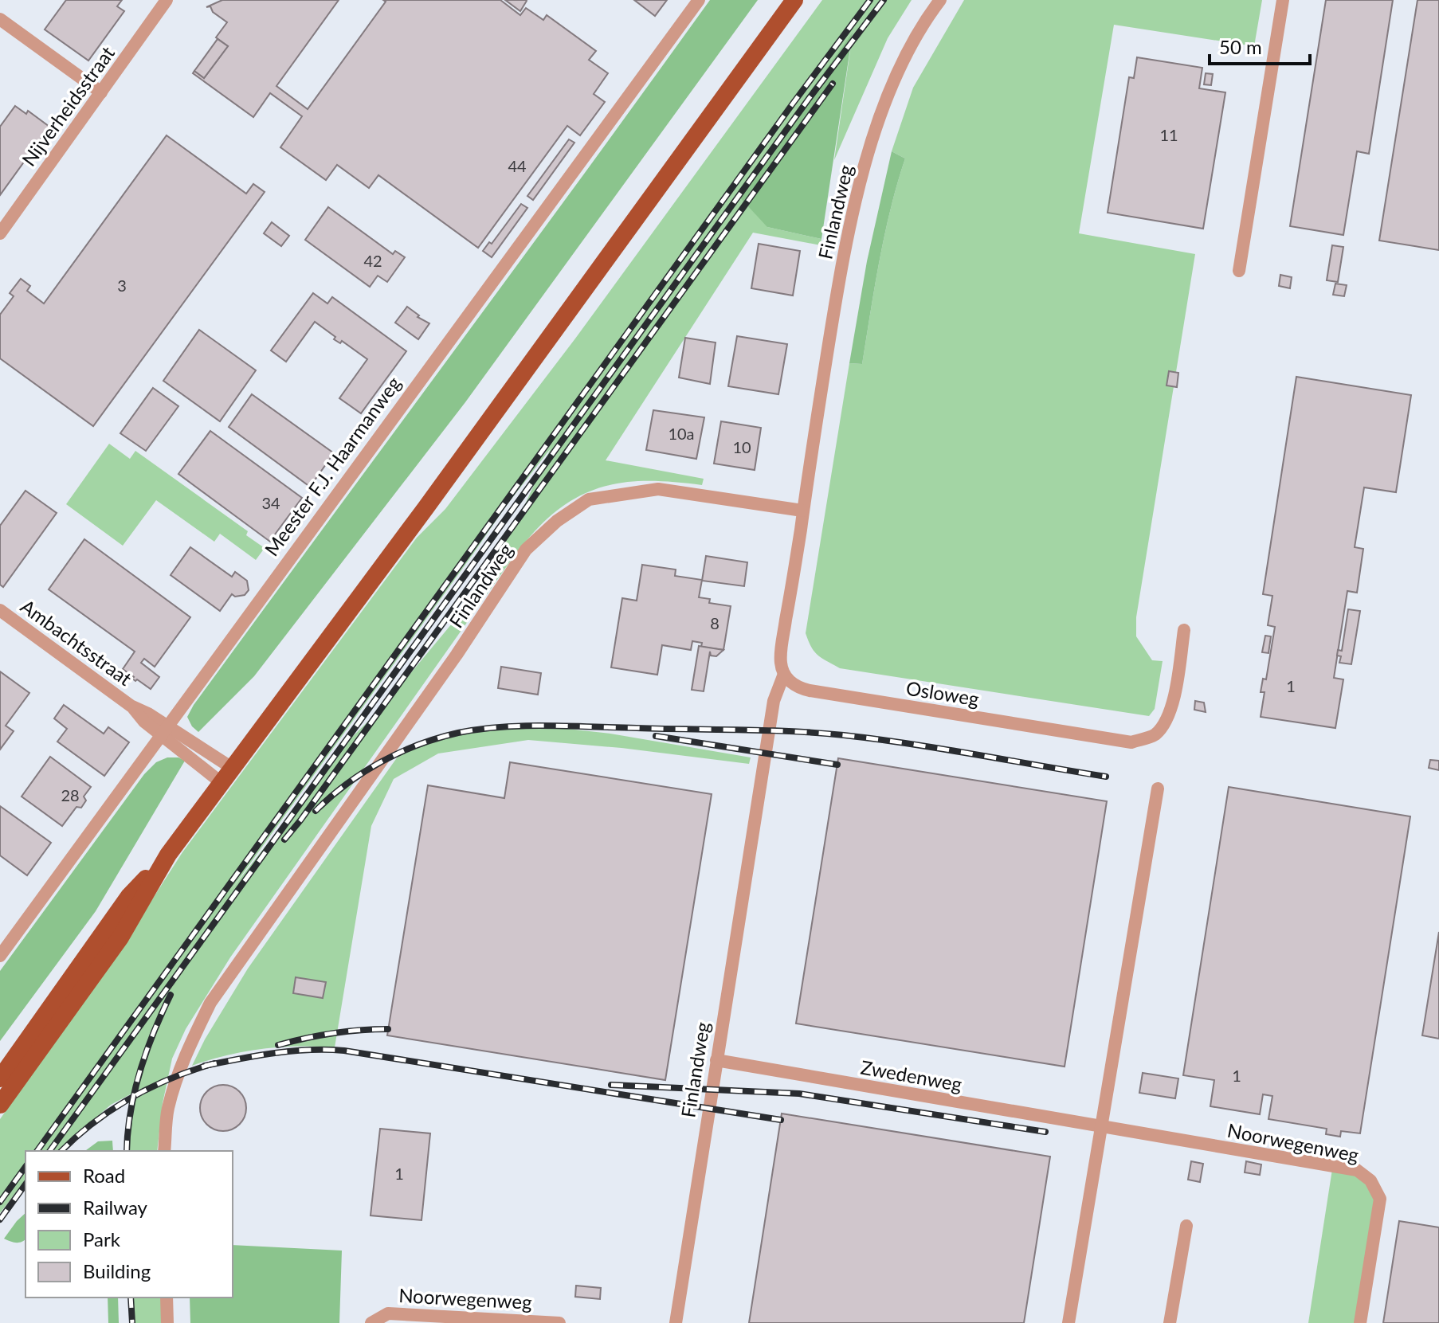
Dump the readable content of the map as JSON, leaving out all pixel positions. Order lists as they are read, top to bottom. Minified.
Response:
{"streets":{"street":["Nijverheidsstraat","Finlandweg","Meester F.J. Haarmanweg","Ambachtsstraat","Osloweg","Zwedenweg","Noorwegenweg"]},"crossings":[["Finlandweg","Osloweg"],["Finlandweg","Zwedenweg"],["Meester F.J. Haarmanweg","Ambachtsstraat"],["Zwedenweg","Noorwegenweg"]],"house_numbers":["11","44","42","3","10a","10","34","8","1","28","1","1"],"legend":["Road","Railway","Park","Building"],"scale_bar":"50 m"}
